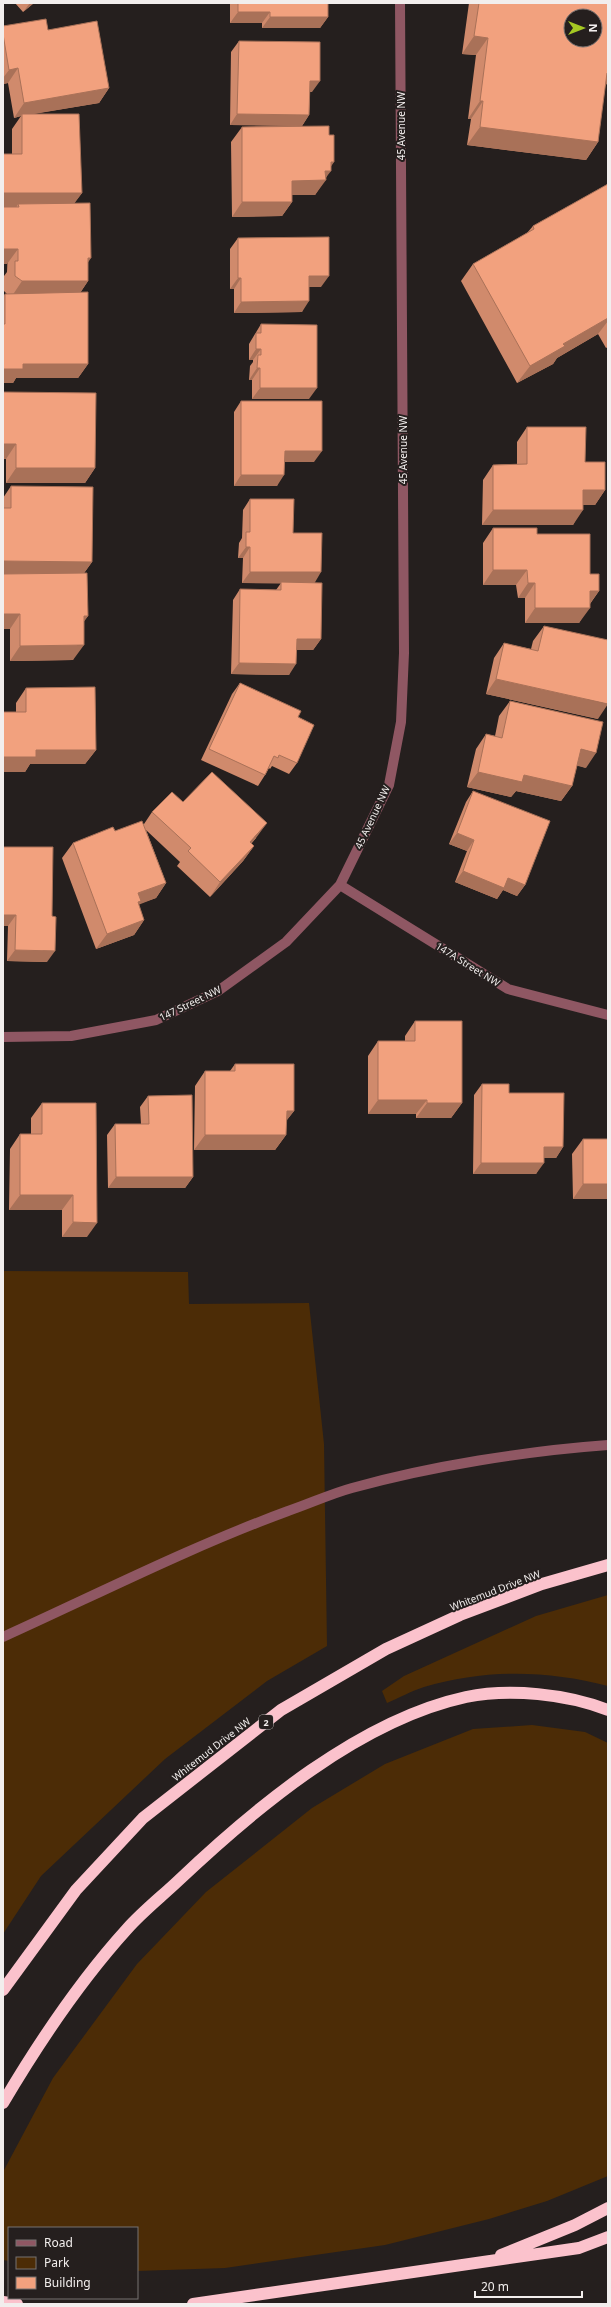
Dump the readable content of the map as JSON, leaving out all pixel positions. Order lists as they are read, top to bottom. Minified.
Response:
{"streets":{"highway":["Whitemud Drive NW","2"],"street":["45 Avenue NW","147A Street NW","147 Street NW"]},"crossings":[["45 Avenue NW","147A Street NW"],["45 Avenue NW","147 Street NW"],["147A Street NW","147 Street NW"]],"legend":["Road","Park","Building"],"scale_bar":"20 m","north":"right"}
